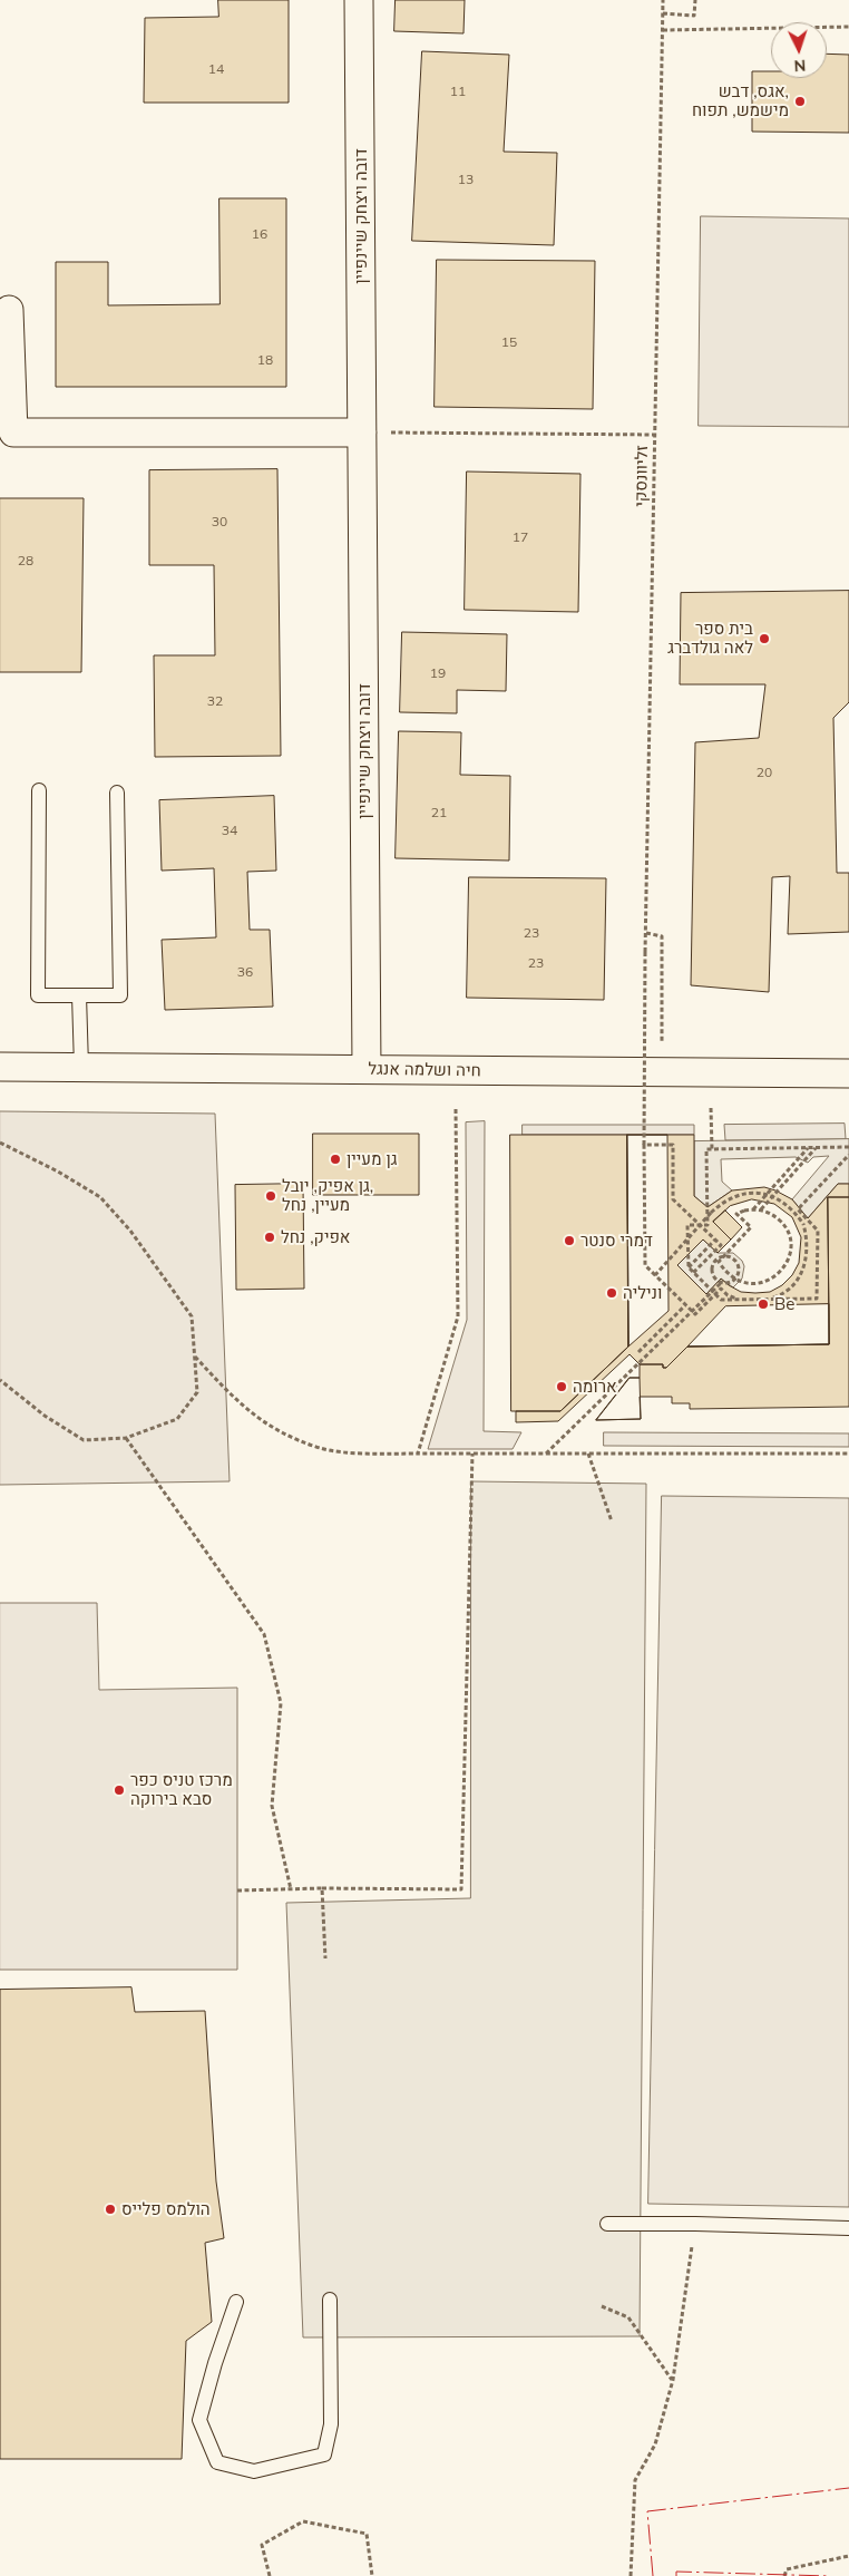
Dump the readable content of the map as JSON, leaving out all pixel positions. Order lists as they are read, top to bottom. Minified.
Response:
{"streets":{"street":["דובה ויצחק שיינפיין","חיה ושלמה אנגל"],"path":["זליוונסקי"]},"crossings":[["דובה ויצחק שיינפיין","חיה ושלמה אנגל"]],"places":["אגס, דבש, מישמש, תפוח","בית ספר לאה גולדברג","גן מעיין","גן אפיק, יובל, מעיין, נחל","אפיק, נחל","דמרי סנטר","וניליה","Be","ארומה","מרכז טניס כפר סבא בירוקה","הולמס פלייס"],"house_numbers":["14","11","13","16","15","18","30","17","28","19","32","20","21","34","23","23","36"],"north":"bottom"}
